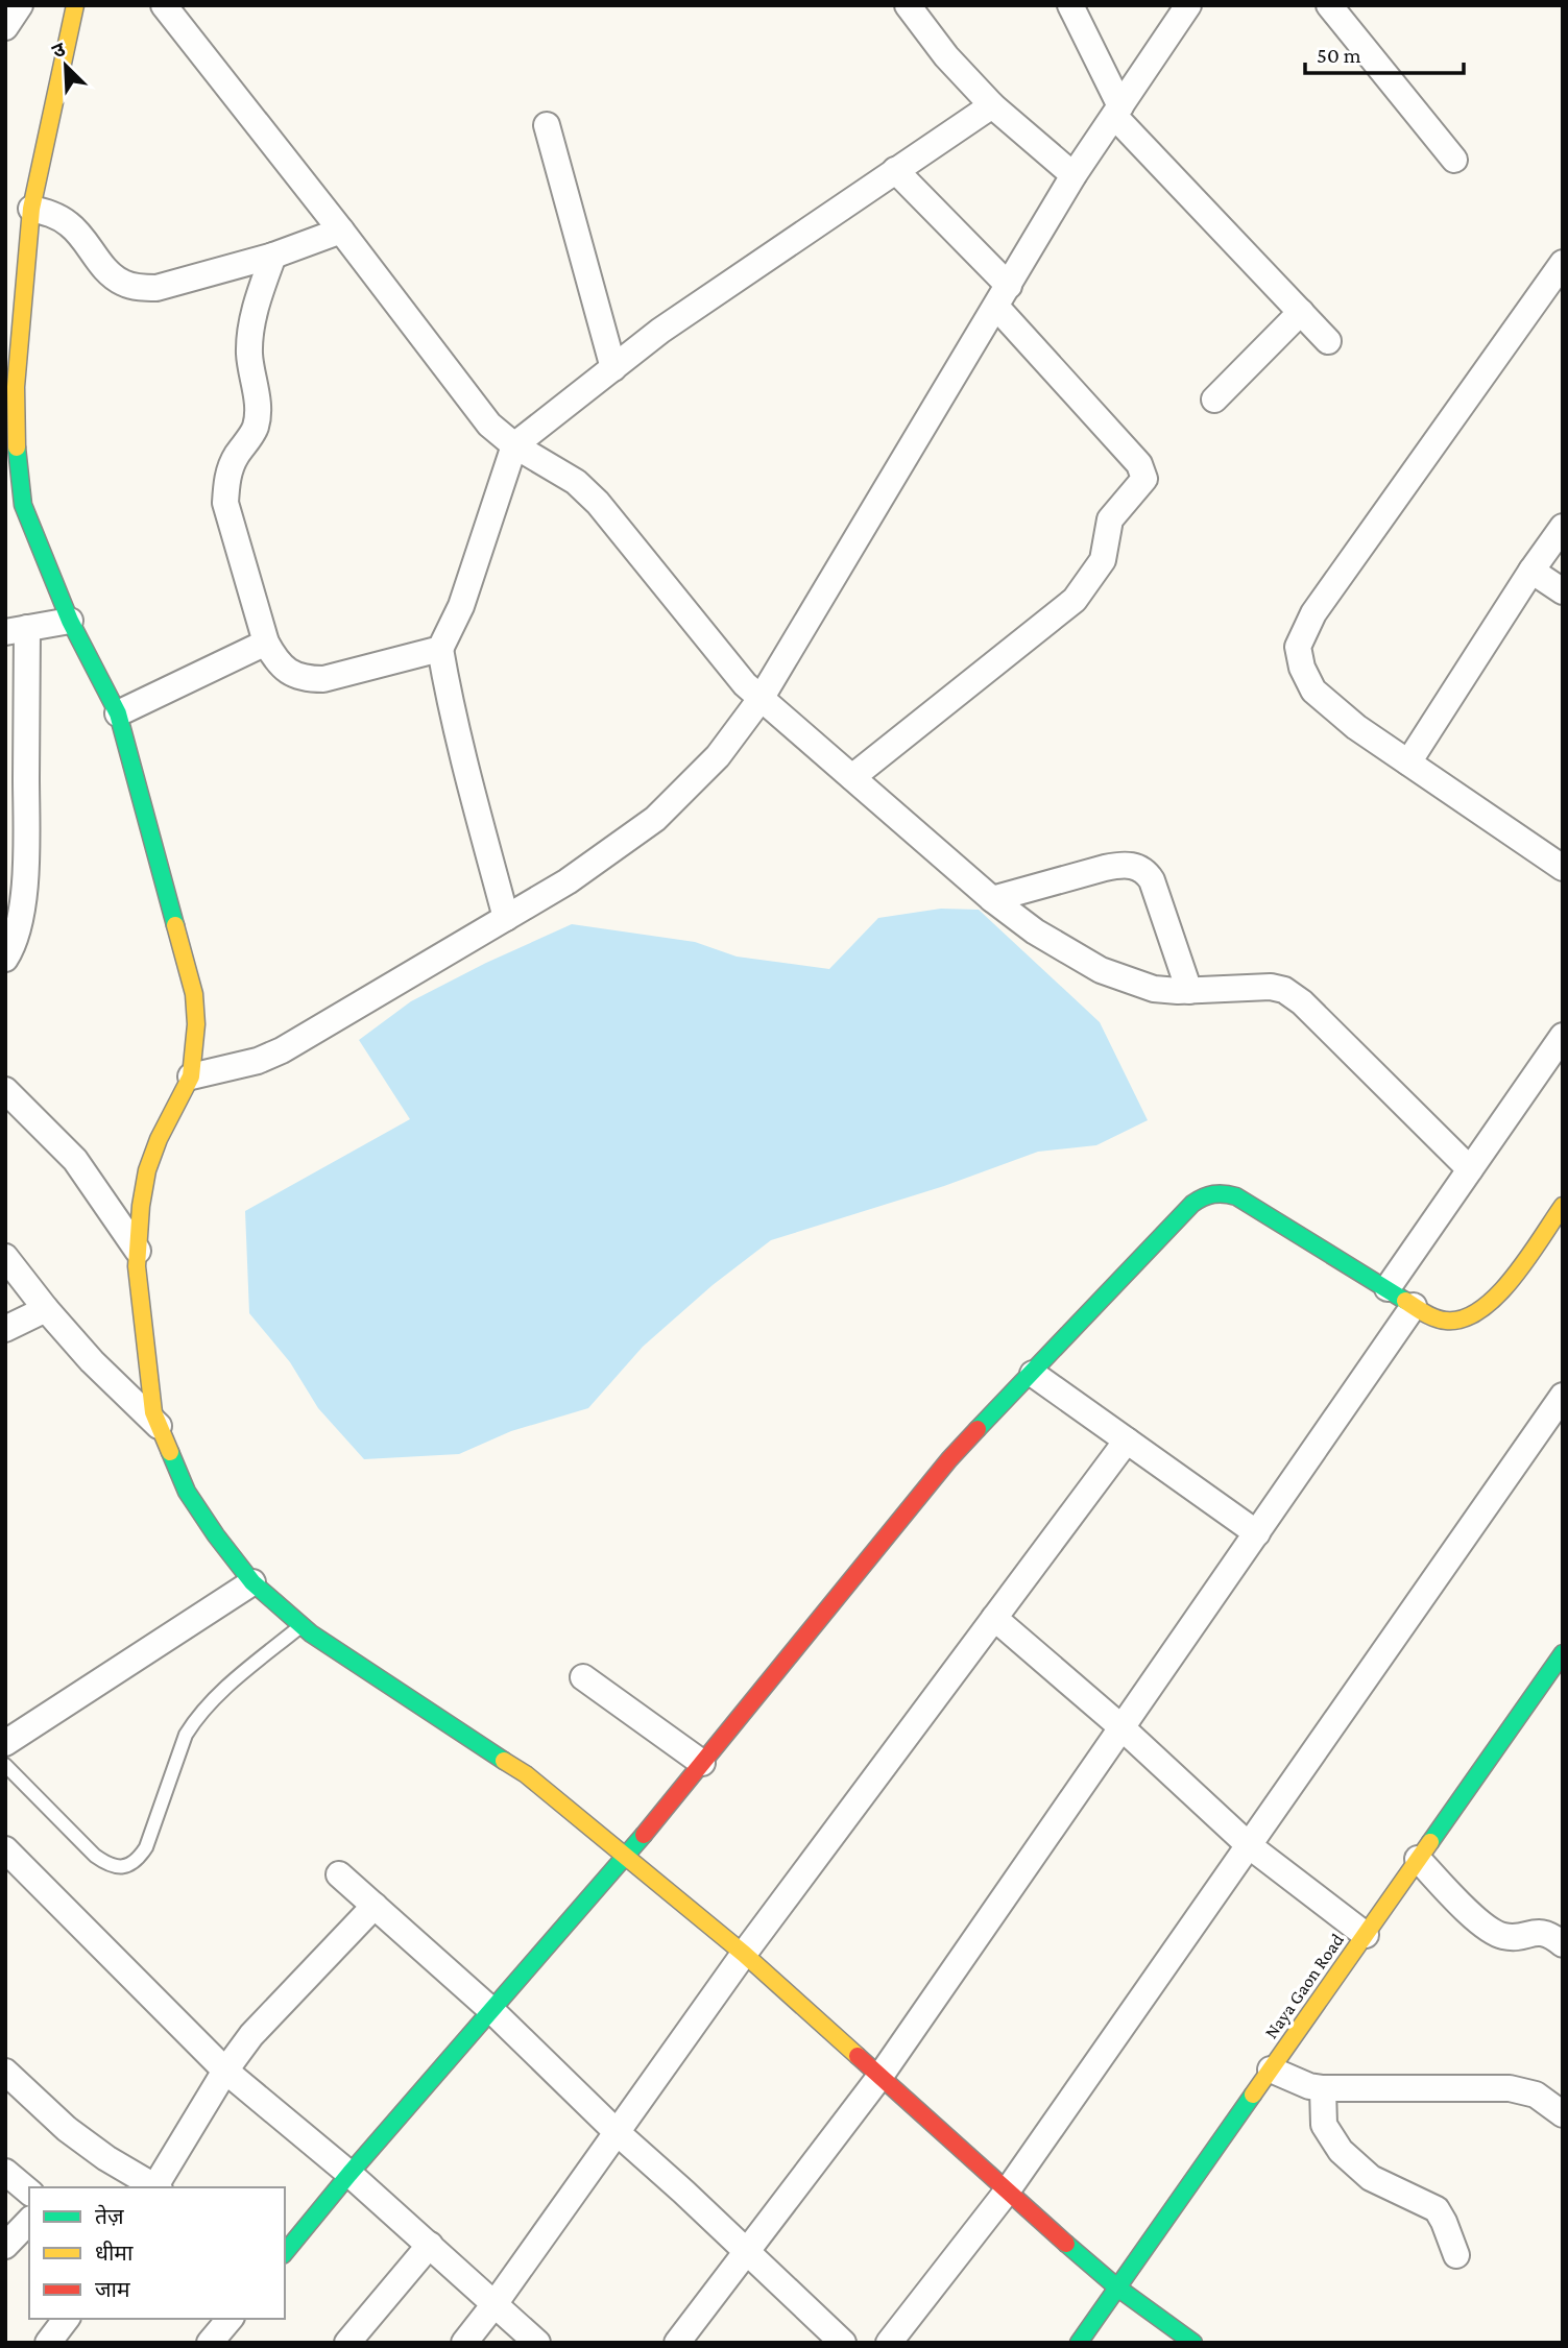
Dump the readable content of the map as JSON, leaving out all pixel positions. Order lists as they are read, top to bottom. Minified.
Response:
{"streets":{"street":["Naya Gaon Road"]},"legend":["तेज़","धीमा","जाम"],"scale_bar":"50 m","north":"top left"}
